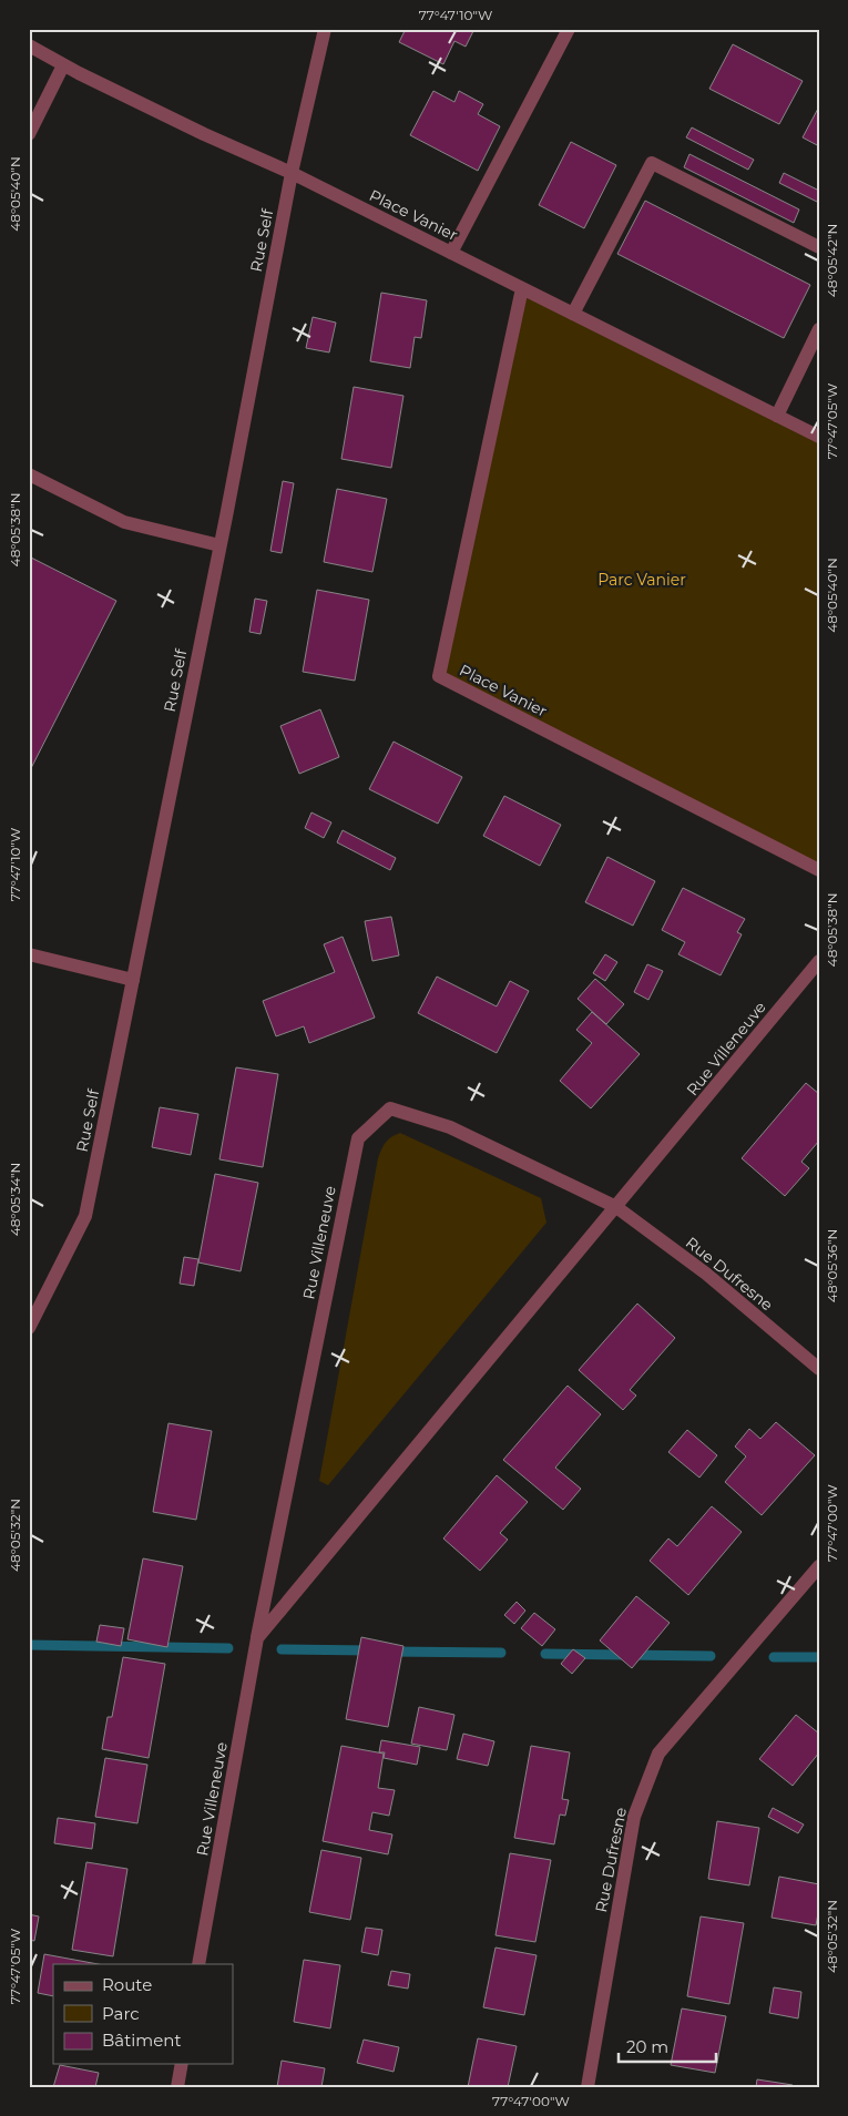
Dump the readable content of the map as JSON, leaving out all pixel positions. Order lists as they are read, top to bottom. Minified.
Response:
{"streets":{"street":["Place Vanier","Rue Self","Rue Villeneuve","Rue Dufresne"]},"crossings":[["Place Vanier","Rue Self"],["Rue Villeneuve","Rue Dufresne"]],"parks":["Parc Vanier"],"legend":["Route","Parc","Bâtiment"],"scale_bar":"20 m","coordinates":["77°47'10\"W","48°05'40\"N","48°05'42\"N","77°47'05\"W","48°05'38\"N","48°05'34\"N","48°05'36\"N","77°47'00\"W","48°05'32\"N"]}
